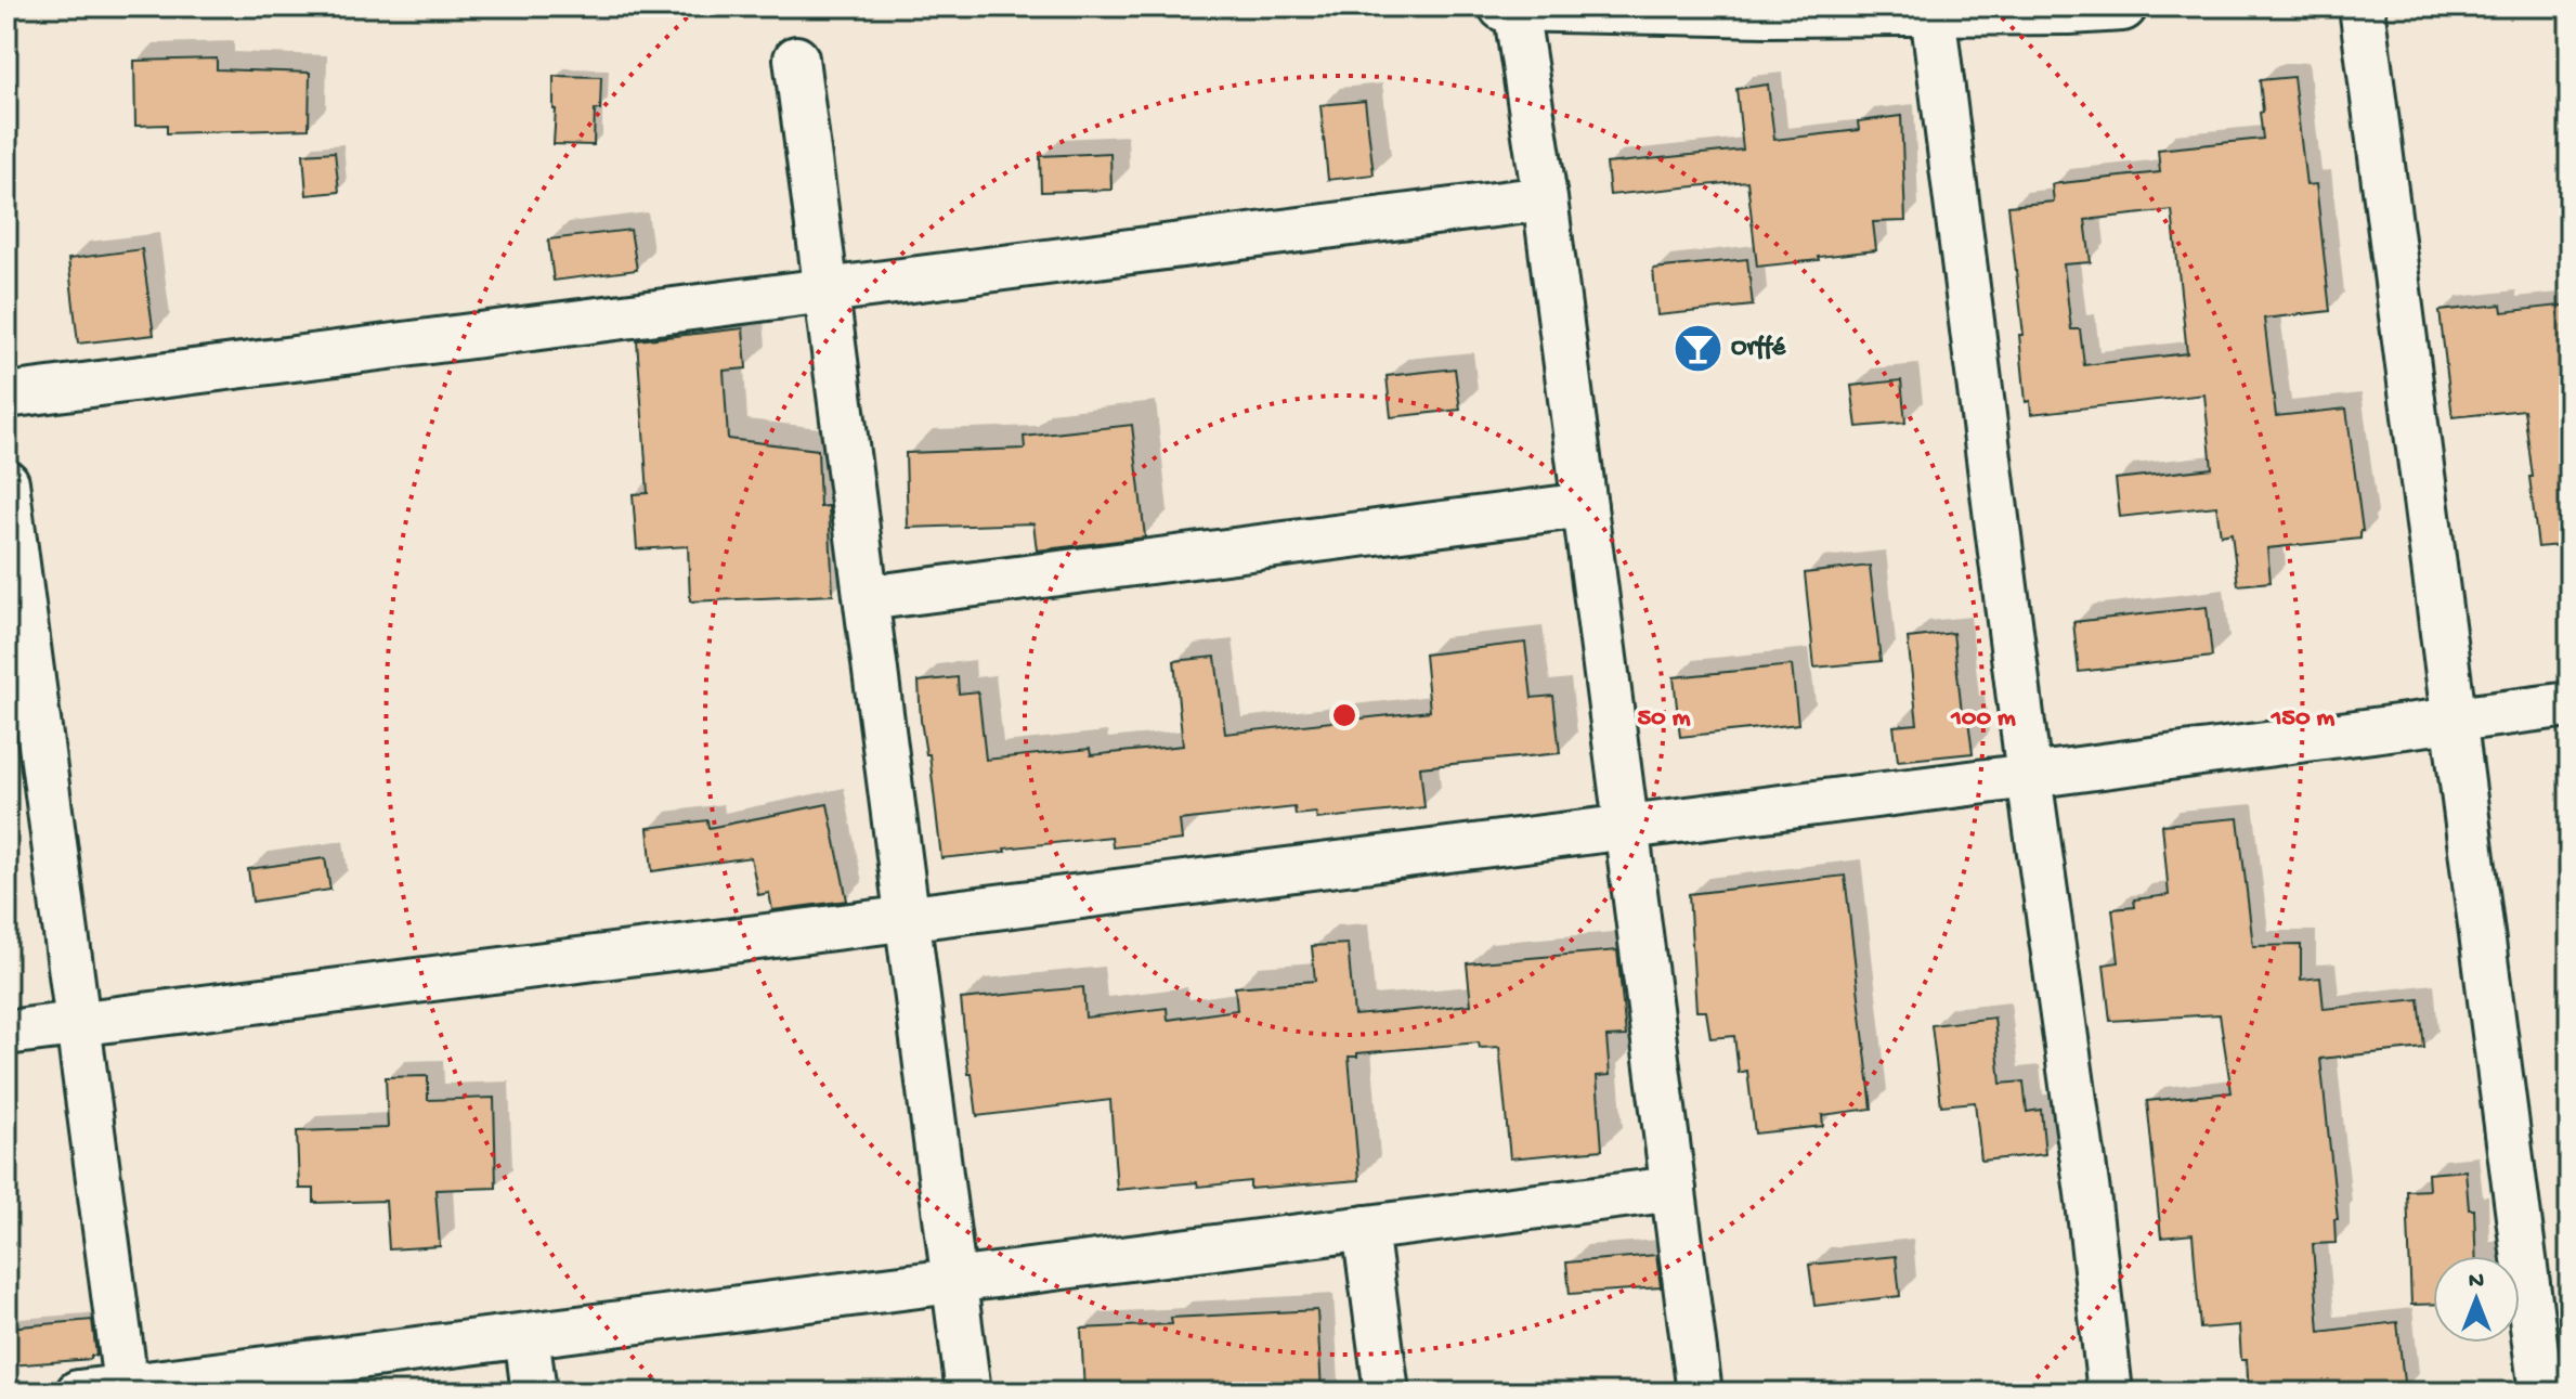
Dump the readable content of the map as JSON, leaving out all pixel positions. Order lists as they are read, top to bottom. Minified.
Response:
{"places":{"bar":["Orffé"]},"north":"top","rings":["50 m","100 m","150 m"]}
